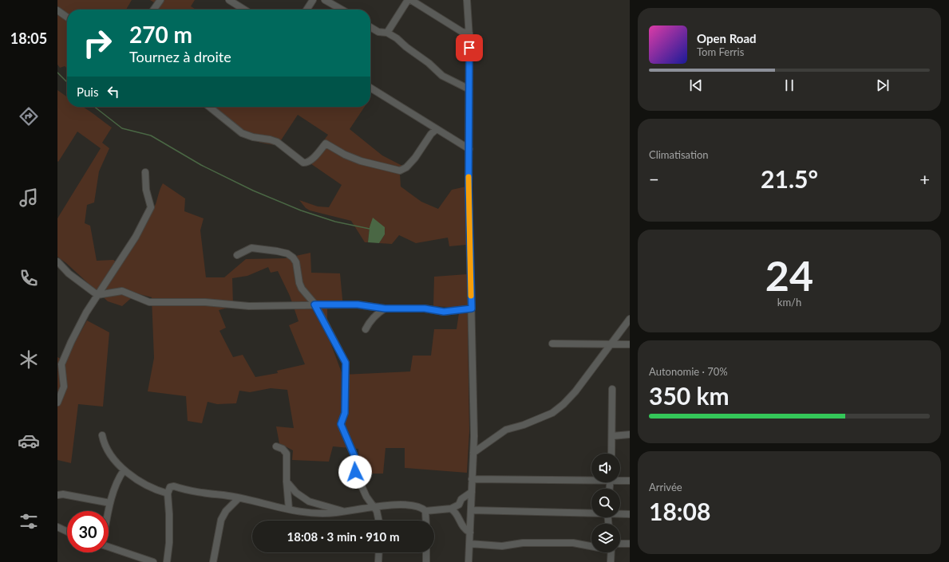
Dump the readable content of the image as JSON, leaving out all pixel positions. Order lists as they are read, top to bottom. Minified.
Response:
{"page":{"tabs":"18:05","turn":["270 m","Tournez à droite"],"song":["Open Road","Tom Ferris"],"then":"Puis","tile":["Climatisation",["24","km/h"],["Autonomie · 70%","350 km"],["Arrivée","18:08"]],"heat":["−","21.5°","+"],"limit":"30","trip":"18:08 · 3 min · 910 m"}}
